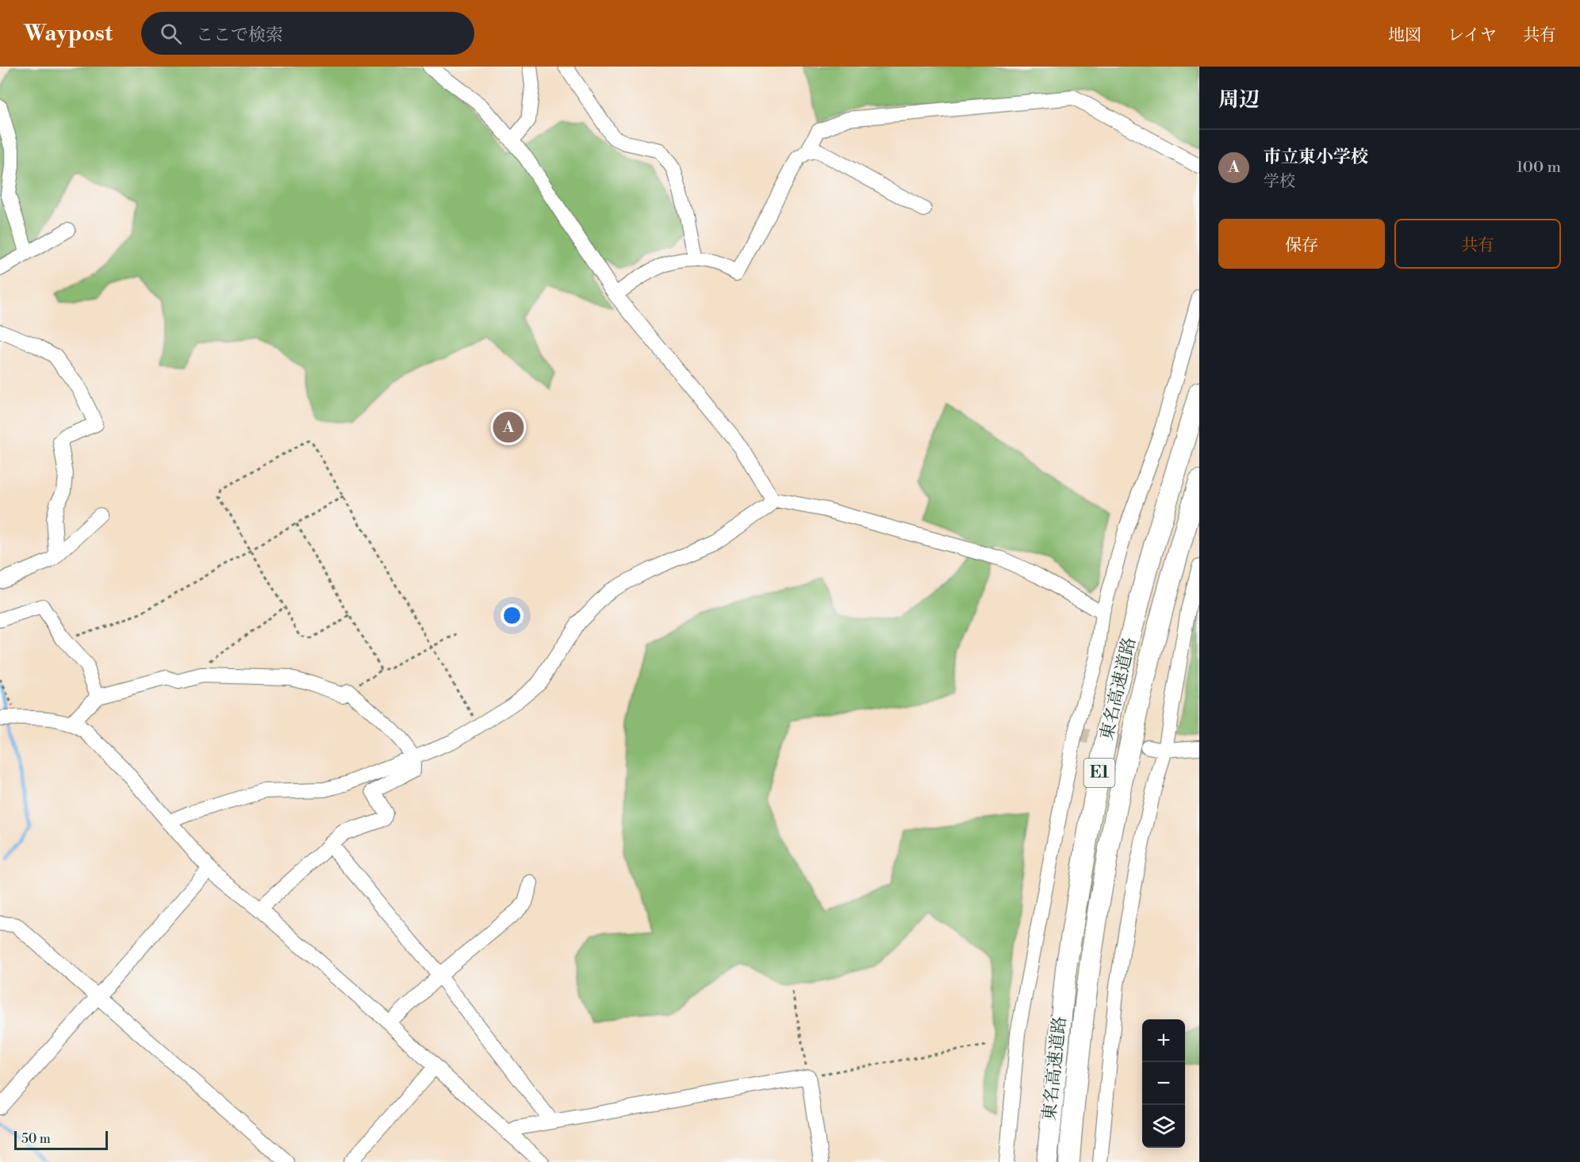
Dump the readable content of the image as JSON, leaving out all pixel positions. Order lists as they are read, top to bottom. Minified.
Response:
{"streets":{"highway":["東名高速道路","E1"]},"scale_bar":"50 m","page":{"header":"Waypost","search":"ここで検索","nav":["地図","レイヤ","共有"],"heading":"周辺","list":[{"mark":"A","name":"市立東小学校","note":"学校","value":"100 m"}],"buttons":["保存","共有"],"pins":"A","map_buttons":["+","−"],"scale":"50 m"}}
